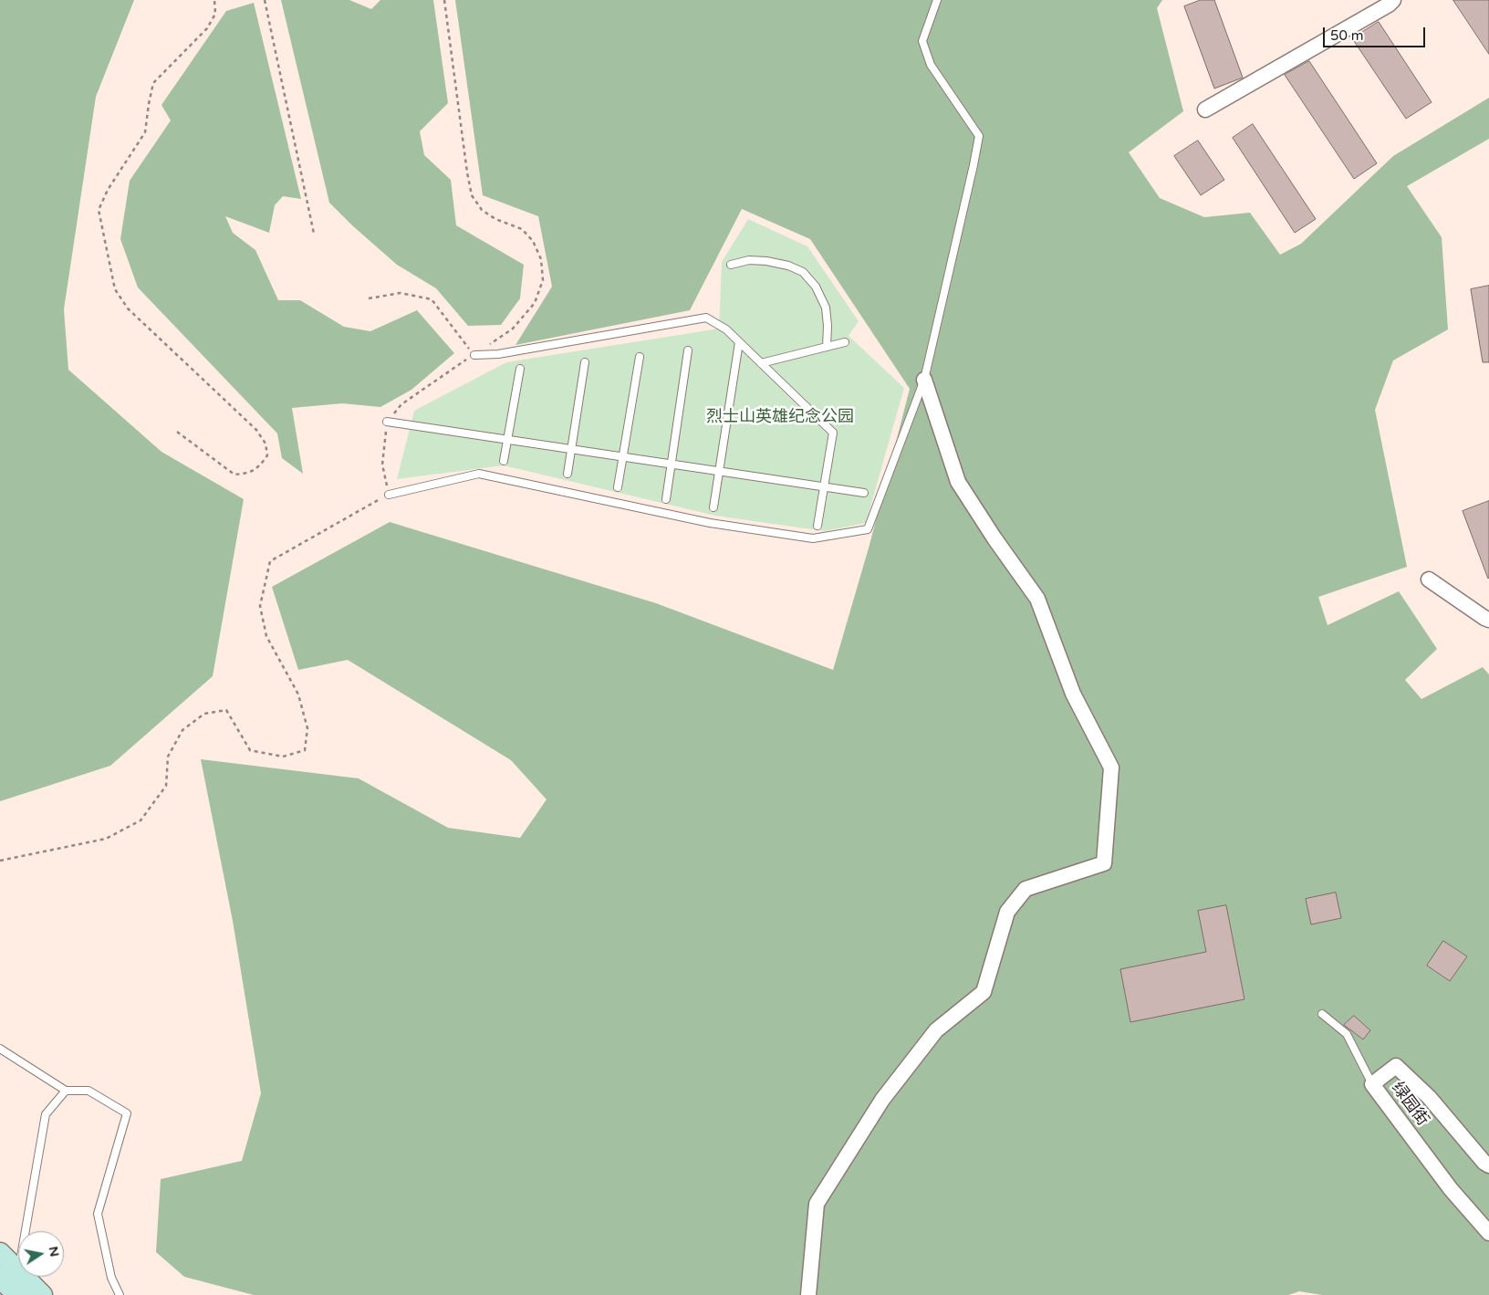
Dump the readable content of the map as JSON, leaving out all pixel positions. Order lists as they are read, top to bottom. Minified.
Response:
{"streets":{"street":["绿园街"]},"parks":["烈士山英雄纪念公园"],"scale_bar":"50 m","north":"right"}
